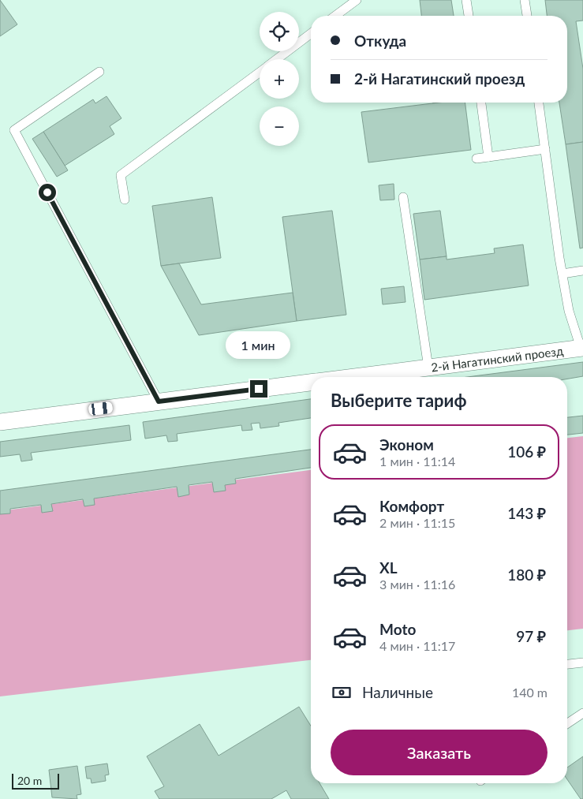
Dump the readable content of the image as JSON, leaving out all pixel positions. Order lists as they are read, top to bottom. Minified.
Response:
{"streets":{"street":["2-й Нагатинский проезд"]},"scale_bar":"20 m","page":{"map_buttons":["+","−"],"banner":["Откуда","2-й Нагатинский проезд"],"bubble":"1 мин","heading":"Выберите тариф","list":[{"name":"Эконом","note":"1 мин · 11:14","value":"106 ₽"},{"name":"Комфорт","note":"2 мин · 11:15","value":"143 ₽"},{"name":"XL","note":"3 мин · 11:16","value":"180 ₽"},{"name":"Moto","note":"4 мин · 11:17","value":"97 ₽"}],"pay":["Наличные","140 m"],"buttons":"Заказать","scale":"20 m"}}
